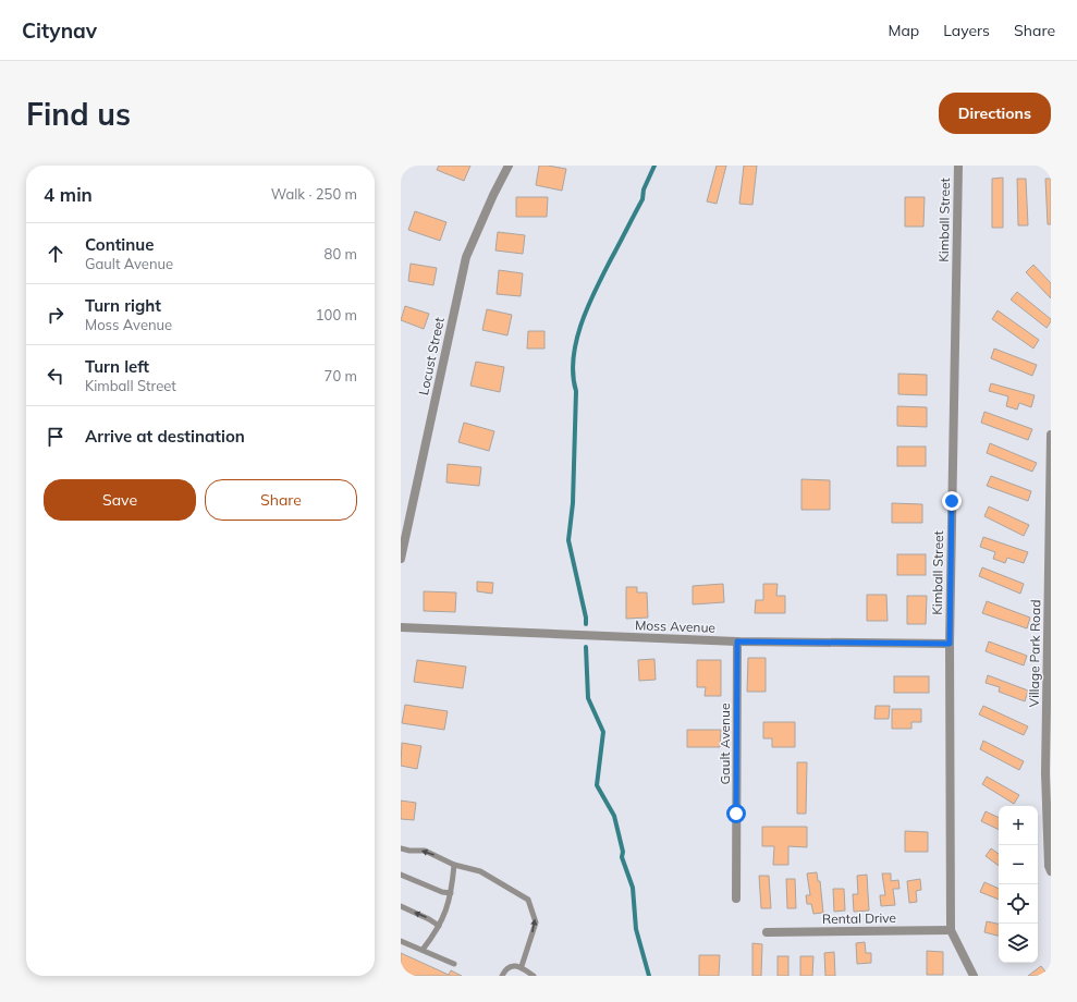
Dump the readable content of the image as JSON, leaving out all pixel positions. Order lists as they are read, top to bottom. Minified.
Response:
{"streets":{"street":["Kimball Street","Locust Street","Moss Avenue","Village Park Road","Gault Avenue","Rental Drive"]},"crossings":[["Kimball Street","Moss Avenue"],["Kimball Street","Rental Drive"],["Moss Avenue","Gault Avenue"]],"page":{"header":"Citynav","nav":["Map","Layers","Share"],"buttons":["Directions",["Save","Share"]],"title":"Find us","heading":["4 min","Walk · 250 m"],"list":[["Continue","Gault Avenue","80 m"],["Turn right","Moss Avenue","100 m"],["Turn left","Kimball Street","70 m"],"Arrive at destination"],"map_buttons":["+","−"]}}
